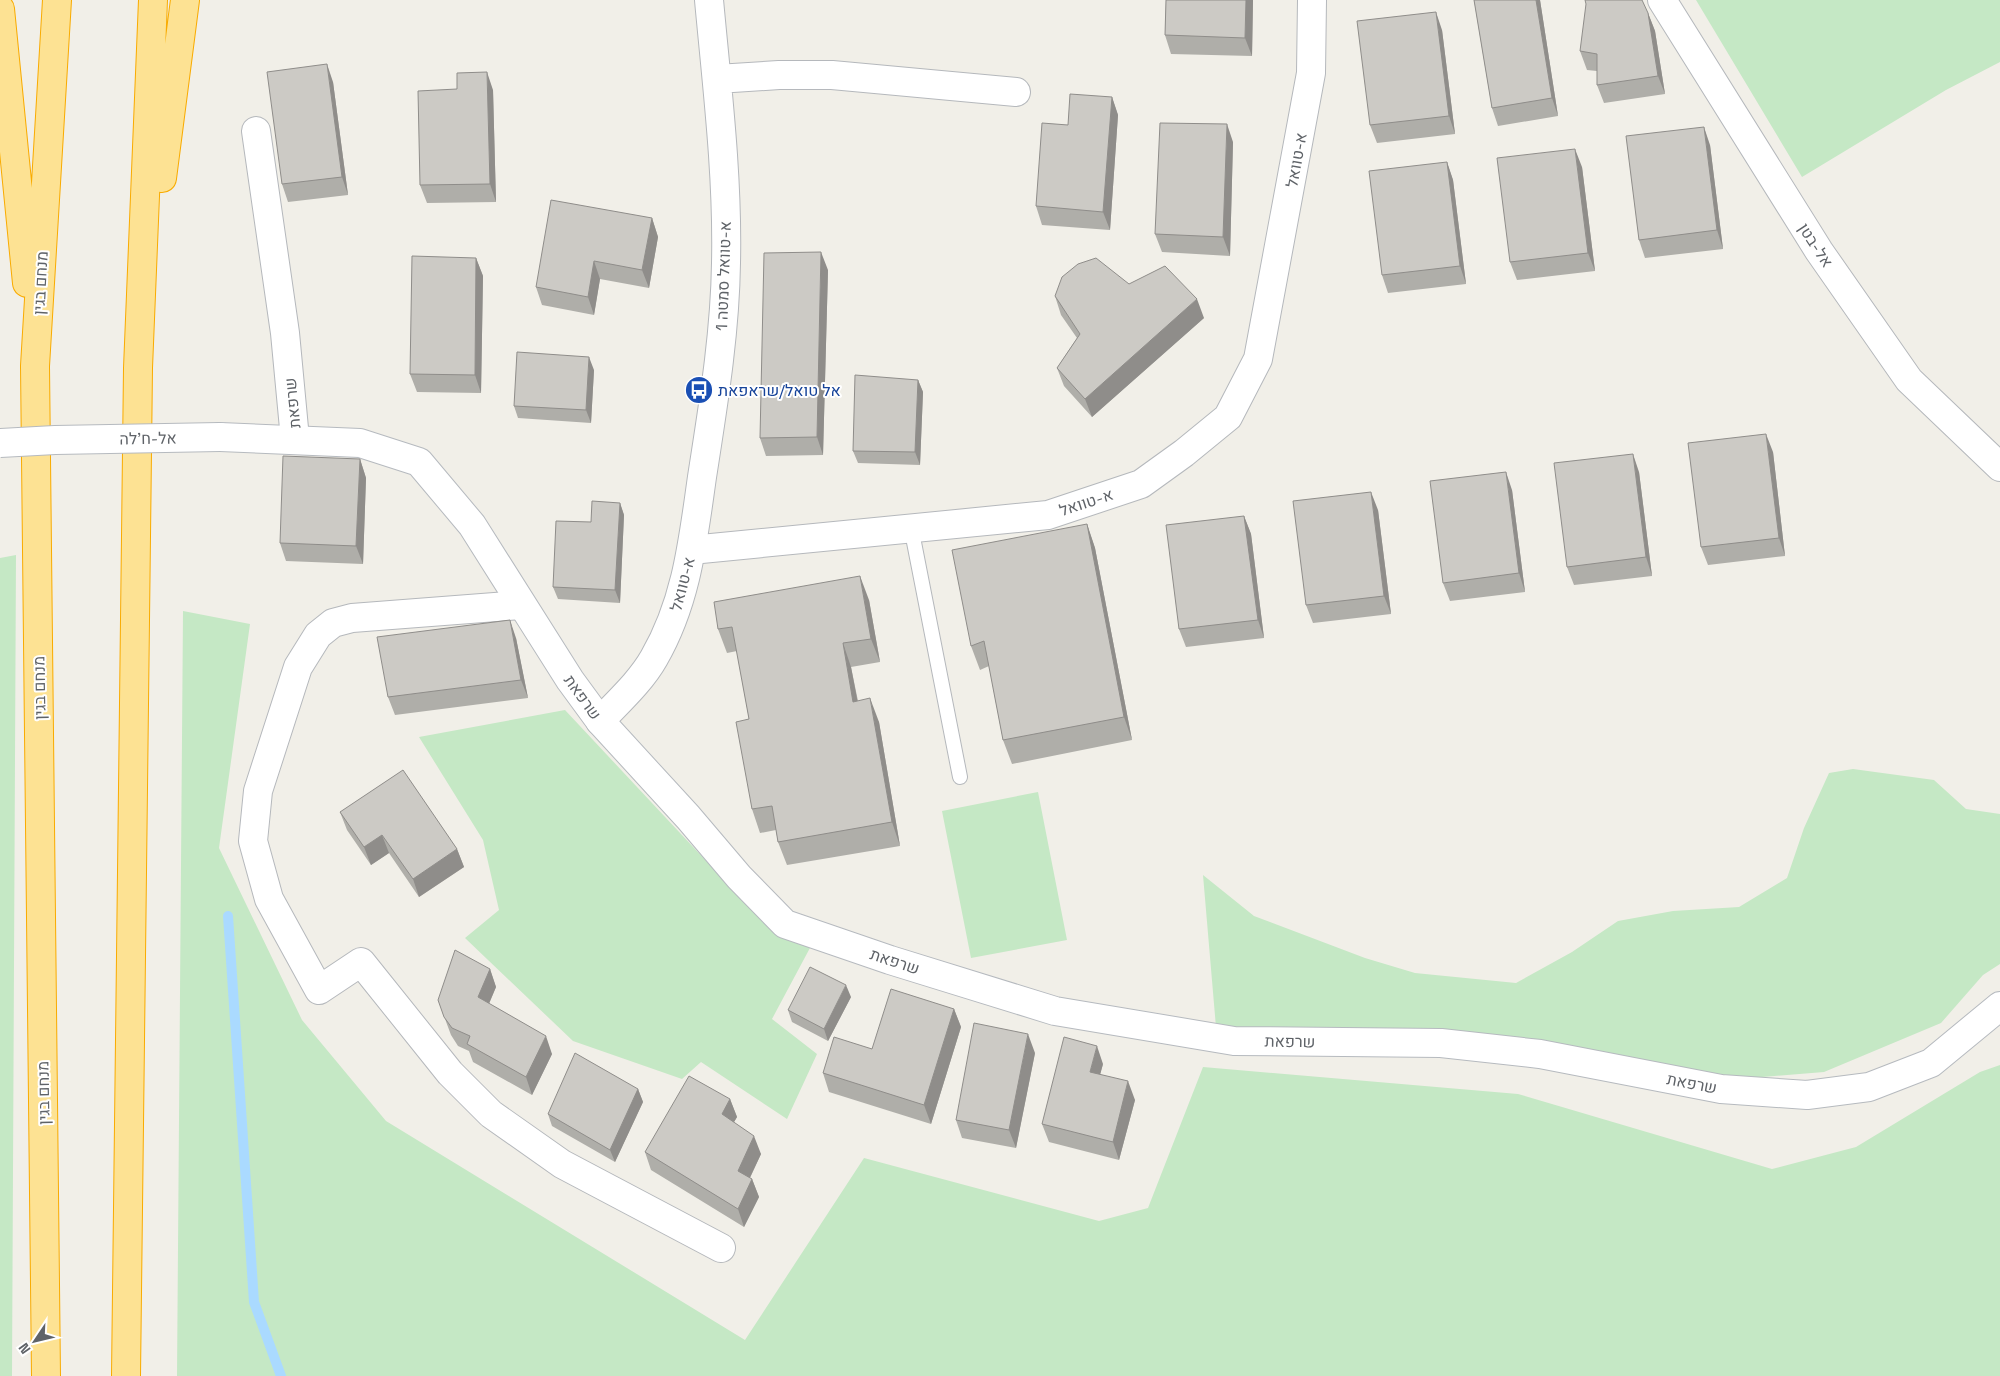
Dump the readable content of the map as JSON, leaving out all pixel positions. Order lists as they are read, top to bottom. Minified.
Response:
{"streets":{"highway":["מנחם בגין"],"street":["א-טוואל","אל-בטן","א-טוואל סמטה 1","שרפאת","אל-ח'לה"]},"crossings":[["א-טוואל","א-טוואל סמטה 1"],["א-טוואל","שרפאת"],["שרפאת","אל-ח'לה"]],"places":{"bus stop":["אל טואל/שראפאת"]},"north":"bottom left"}
